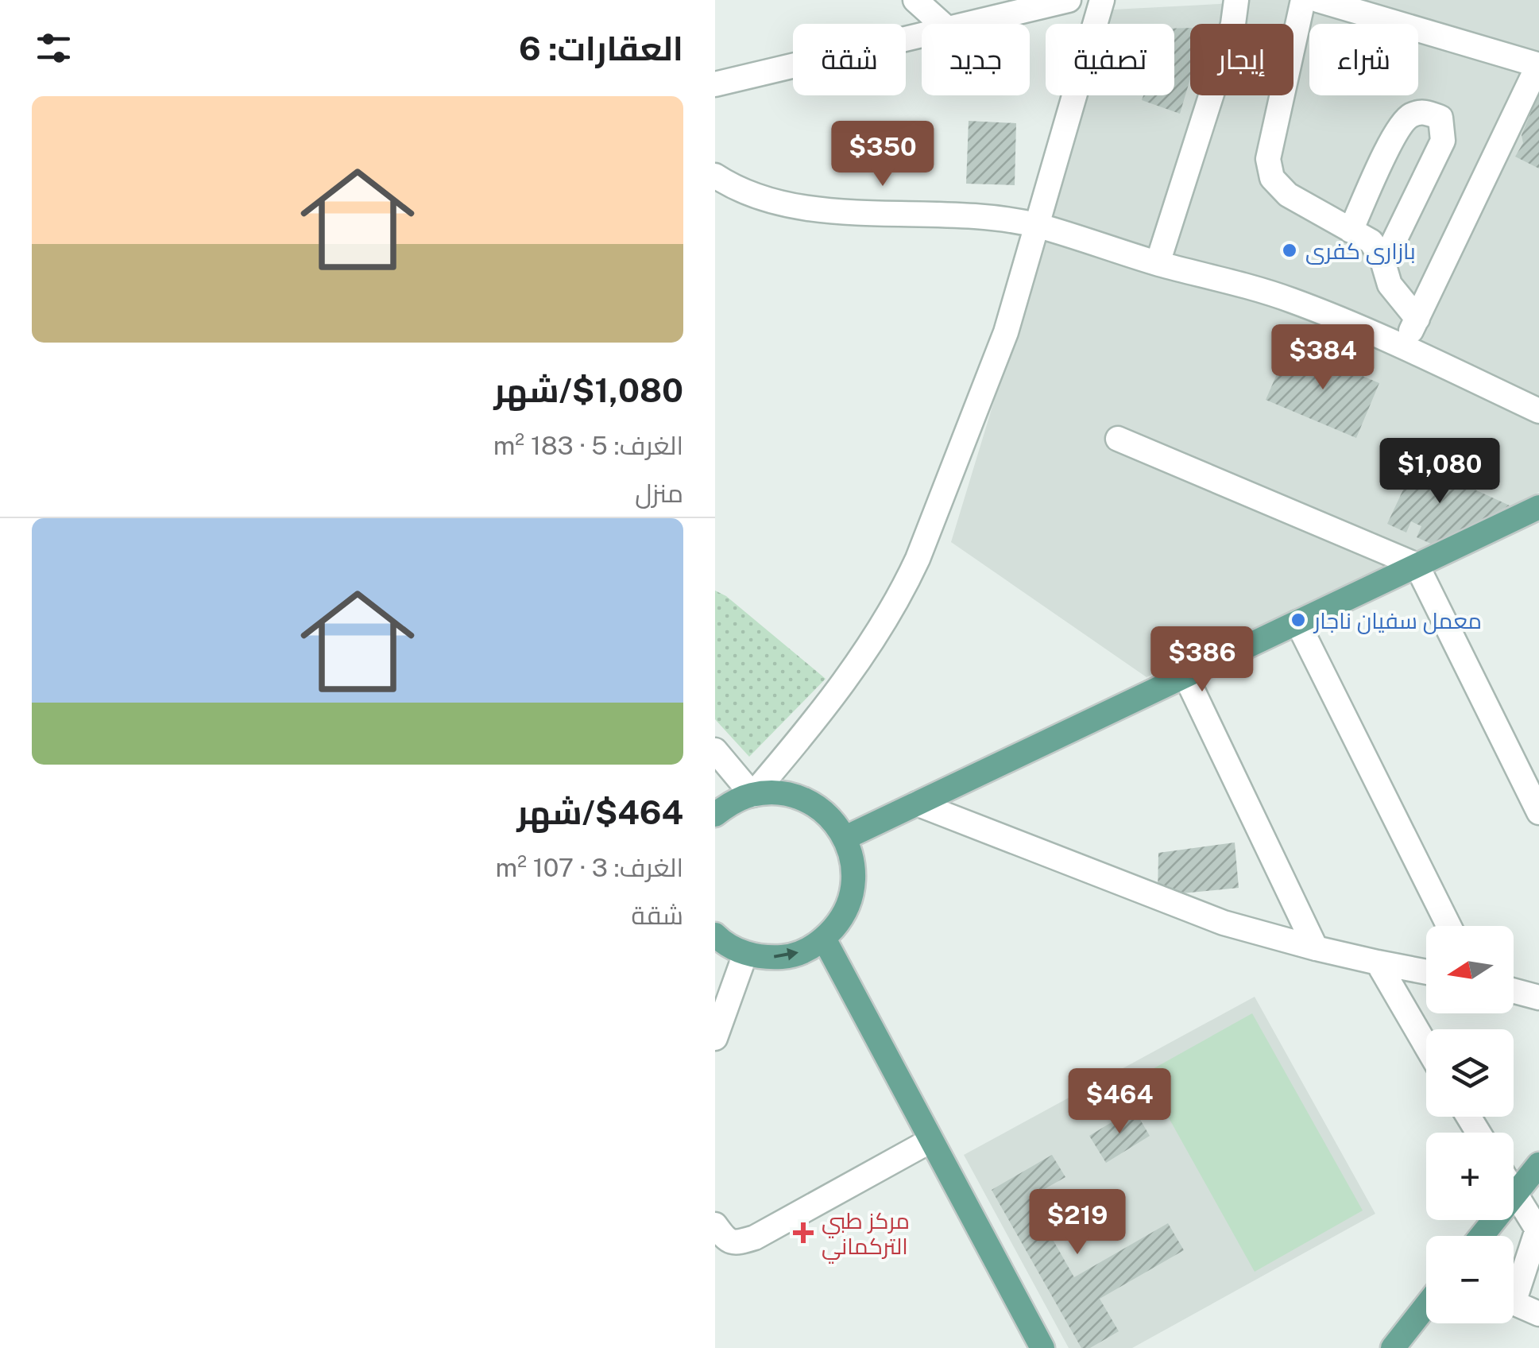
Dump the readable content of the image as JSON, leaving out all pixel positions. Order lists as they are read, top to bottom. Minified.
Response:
{"places":{"other":["بازاری کفری","معمل سفيان ناجار"],"health":["مركز طبي التركماني"]},"north":"left","page":{"heading":"العقارات: 6","chip":["شراء","إيجار","تصفية","جديد","شقة"],"list":[{"name":"$1,080/شهر","note":"الغرف: 5 · 183 m² · منزل"},{"name":"$464/شهر","note":"الغرف: 3 · 107 m² · شقة"}],"price":["$350","$384","$1,080","$386","$464","$219"],"map_buttons":["+","−"]}}
